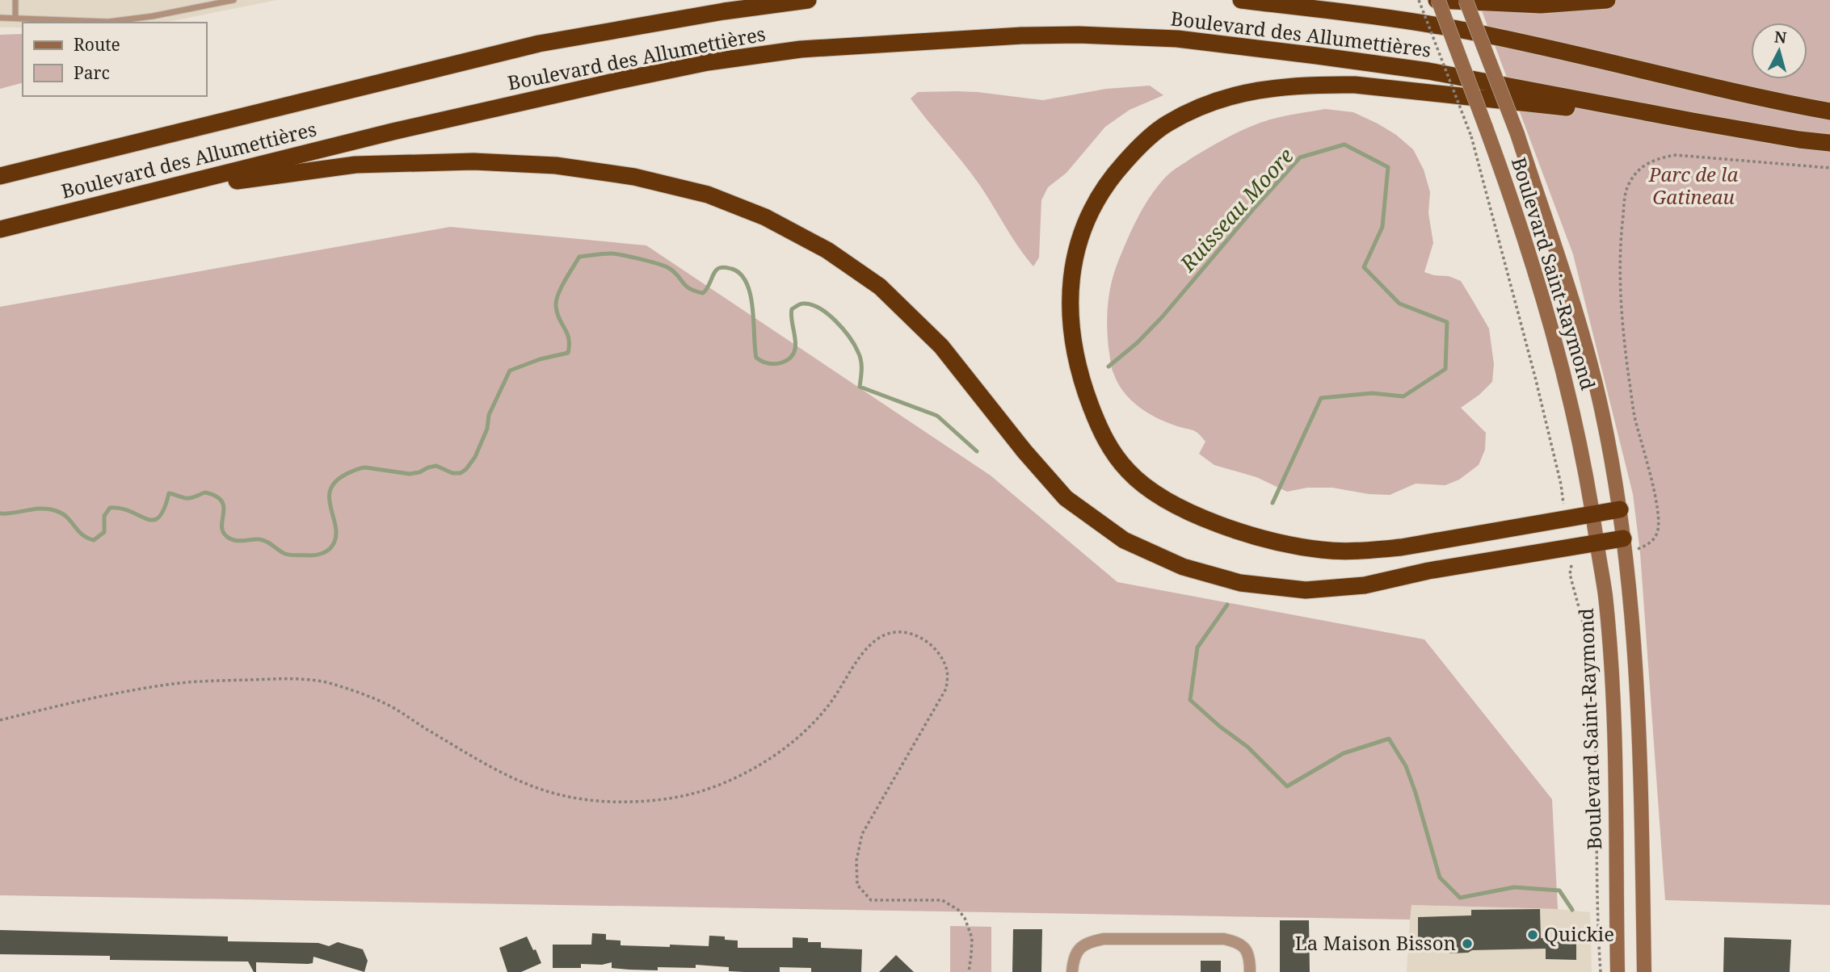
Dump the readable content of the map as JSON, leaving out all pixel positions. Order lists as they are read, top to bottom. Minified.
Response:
{"streets":{"highway":["Boulevard des Allumettières"],"main road":["Boulevard Saint-Raymond"]},"water":["Ruisseau Moore"],"parks":["Parc de la Gatineau"],"places":["Quickie","La Maison Bisson"],"legend":["Route","Parc"],"north":"top"}
